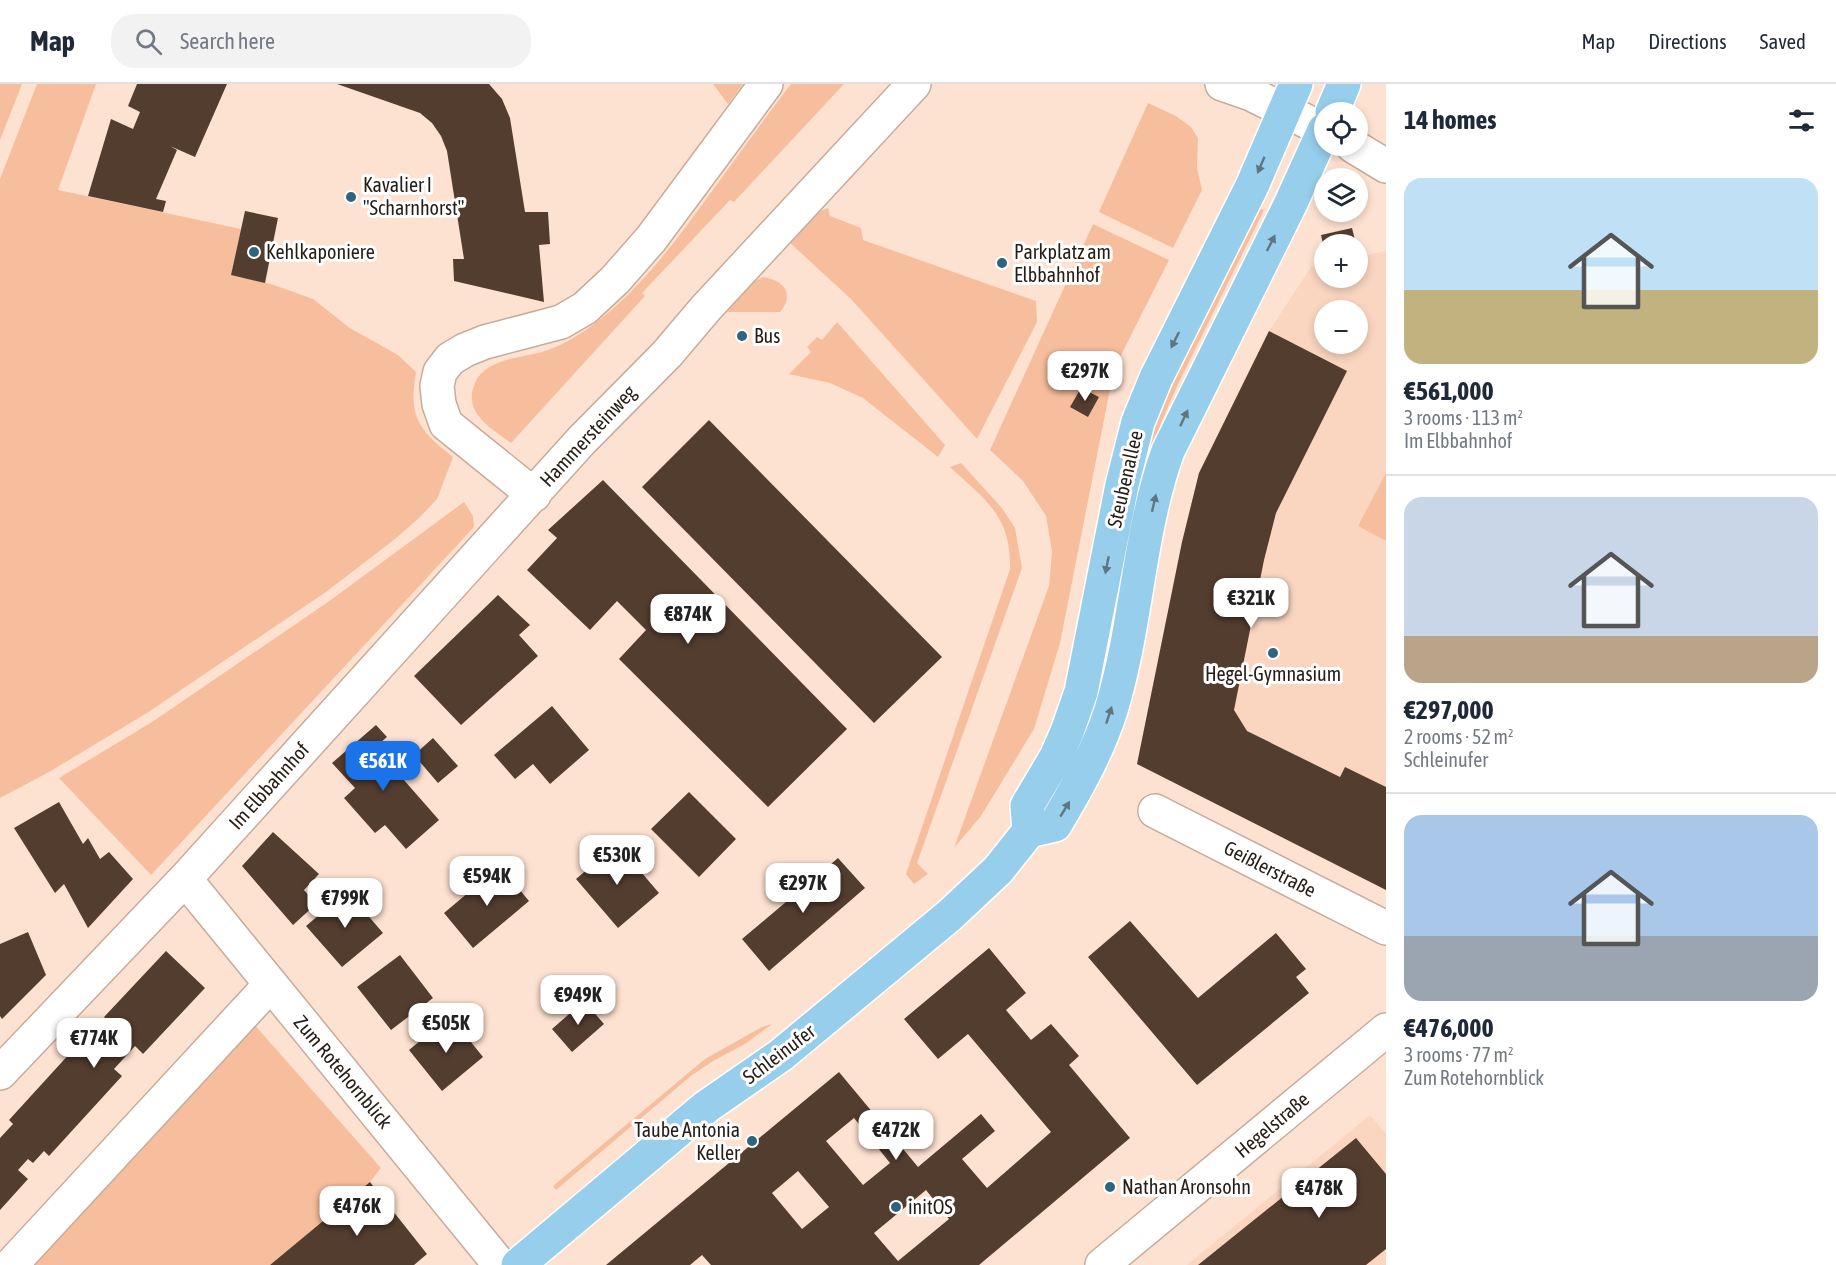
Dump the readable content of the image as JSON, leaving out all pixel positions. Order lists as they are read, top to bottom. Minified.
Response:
{"streets":{"main road":["Steubenallee","Schleinufer"],"street":["Hammersteinweg","Im Elbbahnhof","Geißlerstraße","Zum Rotehornblick","Hegelstraße"]},"crossings":[["Hammersteinweg","Im Elbbahnhof"],["Steubenallee","Schleinufer"],["Im Elbbahnhof","Zum Rotehornblick"]],"places":["Kavalier I \"Scharnhorst\"","Kehlkaponiere","Parkplatz am Elbbahnhof","Bus","Hegel-Gymnasium","Taube Antonia Keller","Nathan Aronsohn","initOS"],"page":{"header":"Map","search":"Search here","nav":["Map","Directions","Saved"],"heading":"14 homes","map_buttons":["+","−"],"list":[{"name":"€561,000","note":"3 rooms · 113 m² · Im Elbbahnhof"},{"name":"€297,000","note":"2 rooms · 52 m² · Schleinufer"},{"name":"€476,000","note":"3 rooms · 77 m² · Zum Rotehornblick"}],"price":["€297K","€321K","€874K","€561K","€530K","€594K","€297K","€799K","€949K","€505K","€774K","€472K","€478K","€476K"]}}
